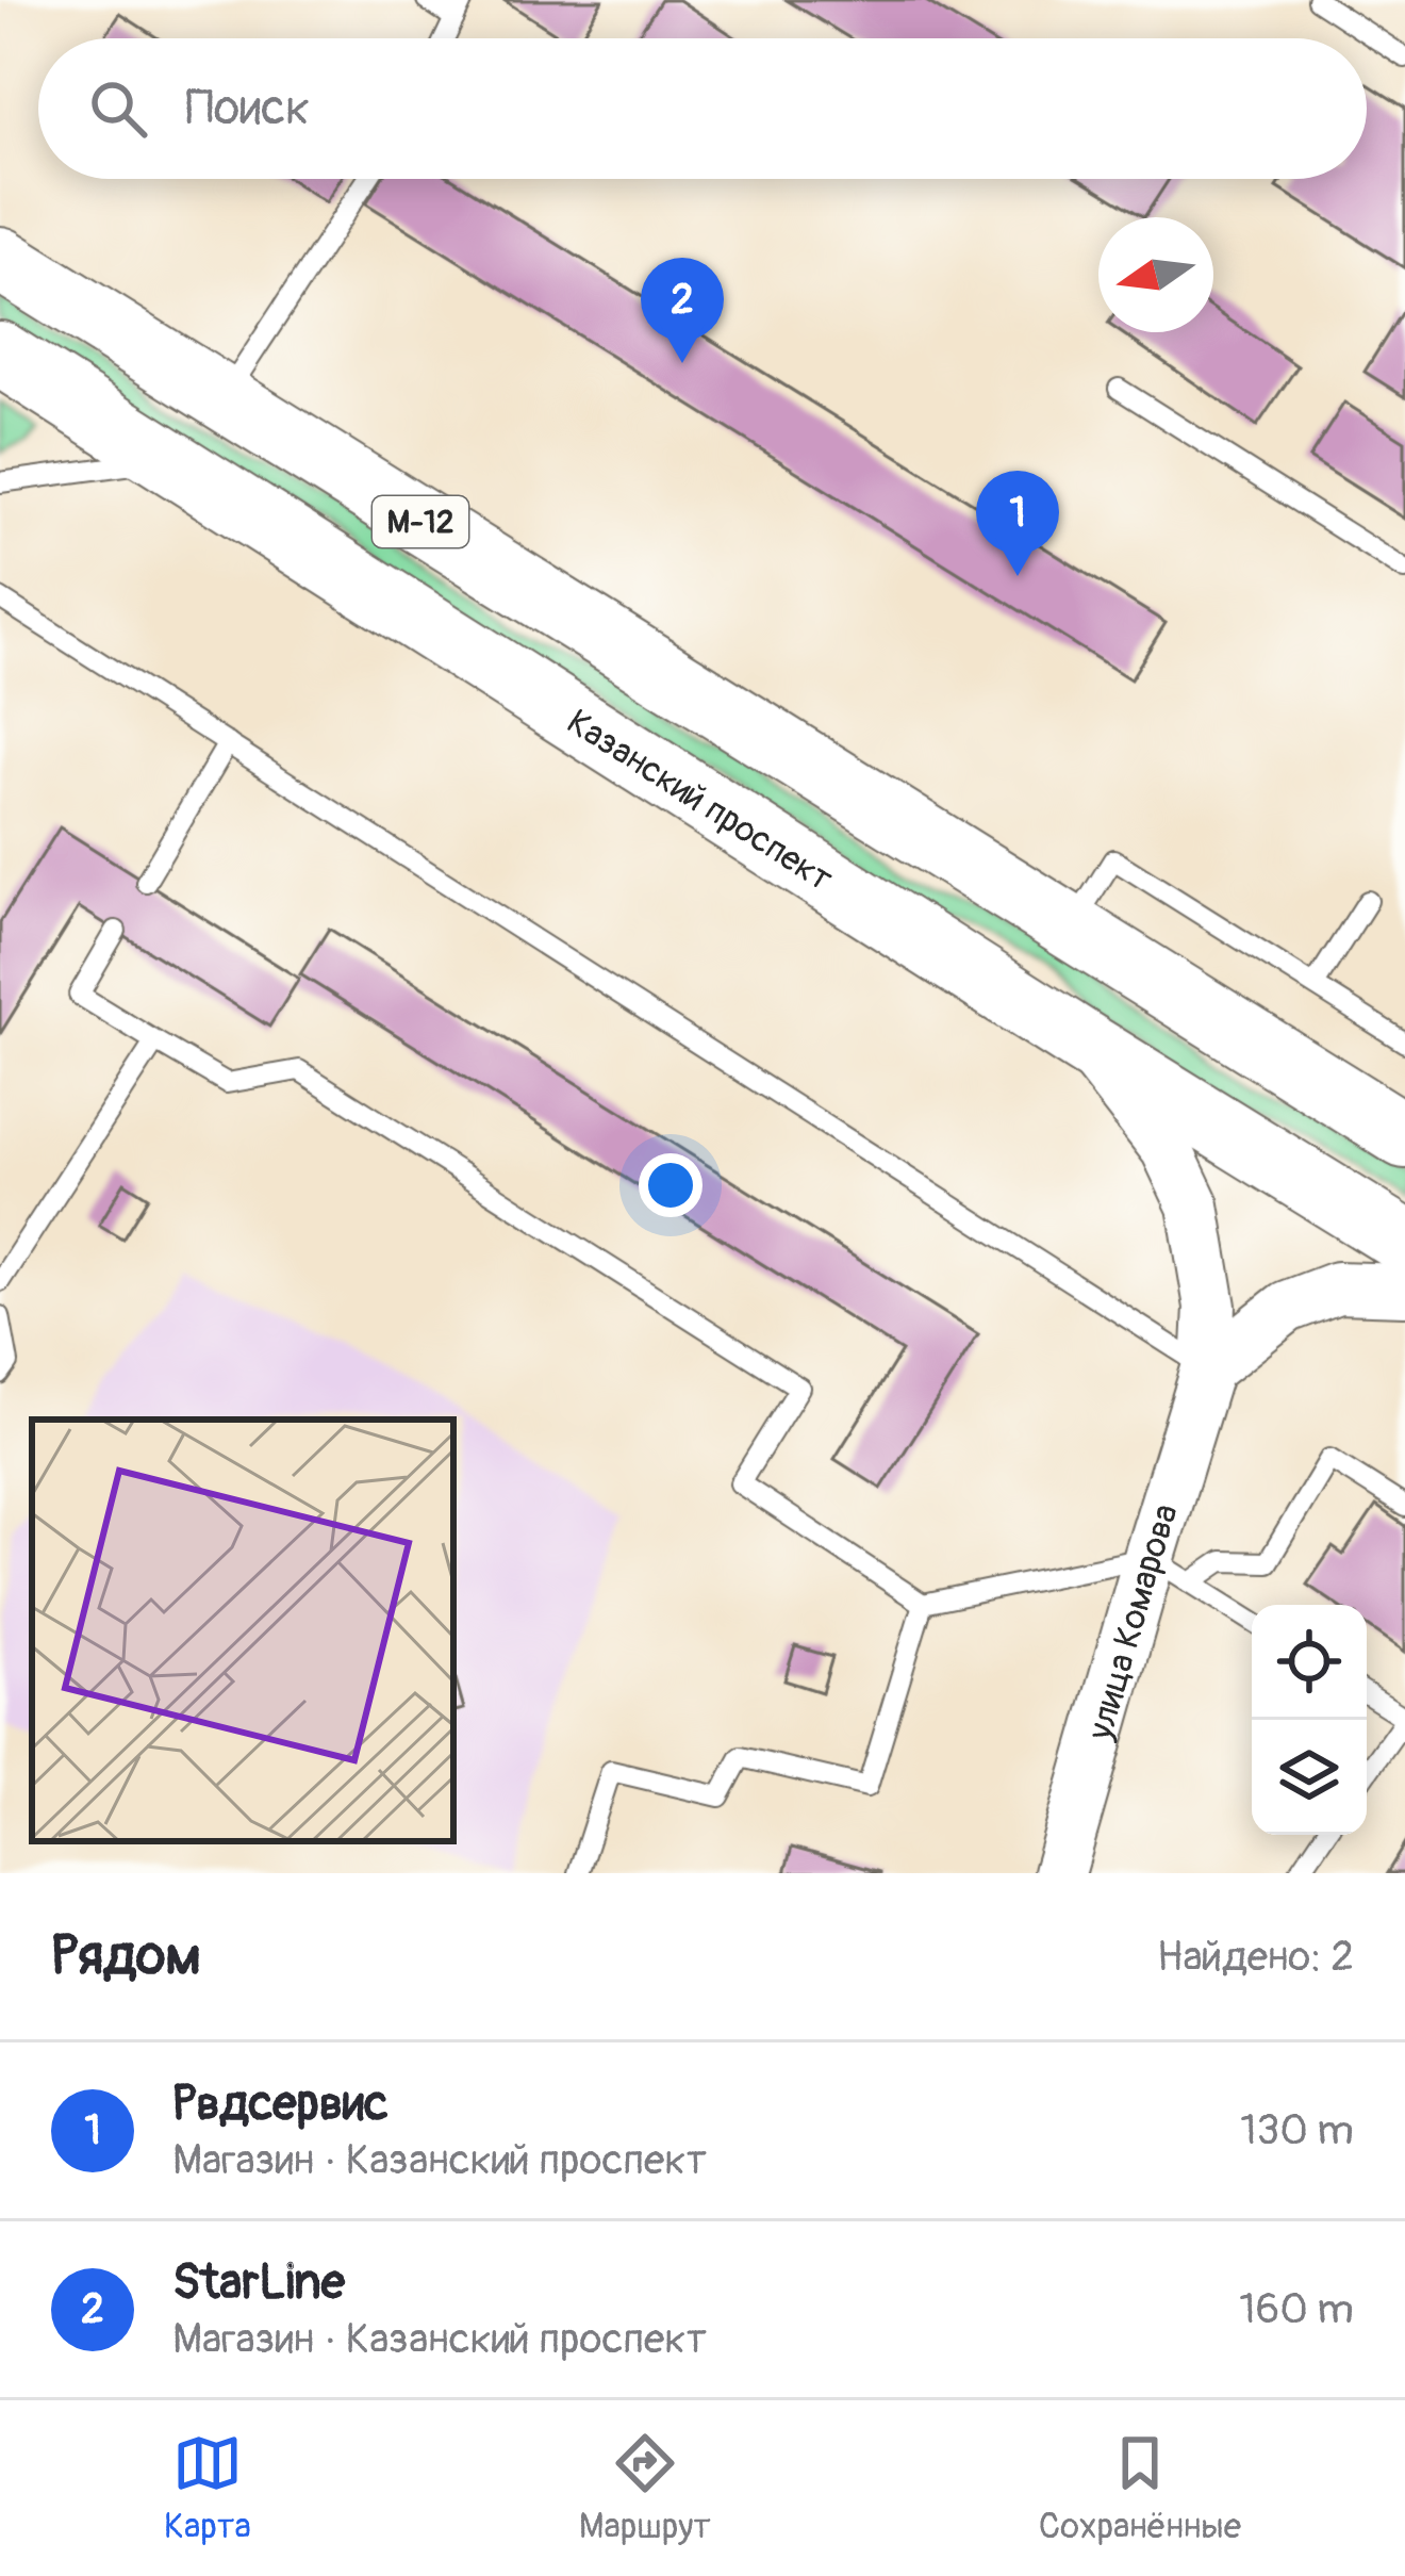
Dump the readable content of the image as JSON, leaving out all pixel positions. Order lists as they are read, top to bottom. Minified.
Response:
{"streets":{"main road":["М-12","Казанский проспект"],"street":["улица Комарова"]},"crossings":[["Казанский проспект","улица Комарова"]],"north":"left","page":{"search":"Поиск","pins":["2","1"],"heading":["Рядом","Найдено: 2"],"list":[{"mark":"1","name":"Рвдсервис","note":"Магазин · Казанский проспект","value":"130 m"},{"mark":"2","name":"StarLine","note":"Магазин · Казанский проспект","value":"160 m"}],"nav":["Карта","Маршрут","Сохранённые"]}}
